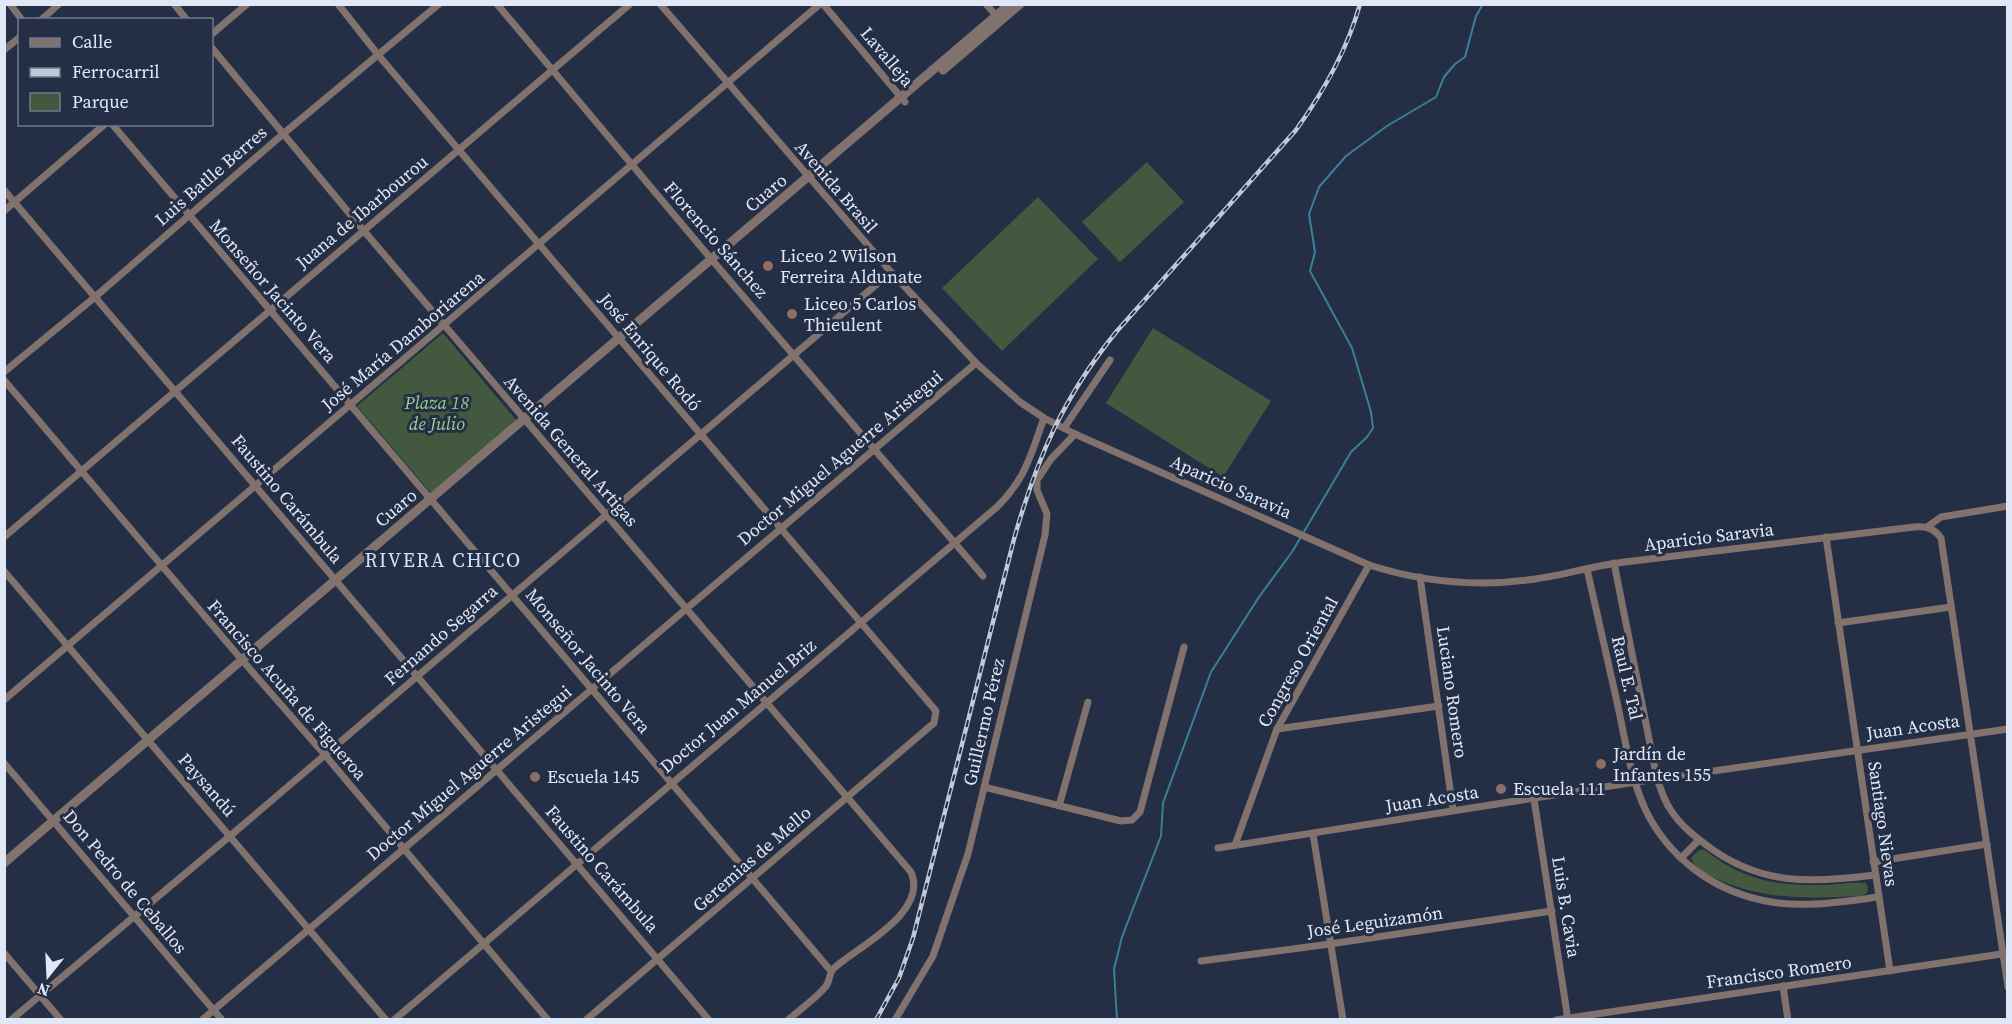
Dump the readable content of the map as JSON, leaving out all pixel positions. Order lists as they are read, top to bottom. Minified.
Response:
{"streets":{"street":["Lavalleja","Luis Batlle Berres","Avenida Brasil","Cuaro","Juana de Ibarbourou","Florencio Sánchez","Monseñor Jacinto Vera","José María Damboriarena","José Enrique Rodó","Avenida General Artigas","Doctor Miguel Aguerre Aristegui","Aparicio Saravia","Faustino Carámbula","Fernando Segarra","Congreso Oriental","Raul E. Tal","Francisco Acuña de Figueroa","Luciano Romero","Doctor Juan Manuel Briz","Guillermo Pérez","Juan Acosta","Paysandú","Santiago Nievas","Geremias de Mello","Don Pedro de Ceballos","Luis B. Cavia","José Leguizamón","Francisco Romero"]},"crossings":[["Lavalleja","Cuaro"],["Lavalleja","José María Damboriarena"],["Luis Batlle Berres","Monseñor Jacinto Vera"],["Luis Batlle Berres","José Enrique Rodó"],["Luis Batlle Berres","Avenida General Artigas"],["Luis Batlle Berres","Faustino Carámbula"],["Avenida Brasil","Cuaro"],["Avenida Brasil","José María Damboriarena"],["Avenida Brasil","Doctor Miguel Aguerre Aristegui"],["Avenida Brasil","Aparicio Saravia"],["Avenida Brasil","Fernando Segarra"],["Avenida Brasil","Doctor Juan Manuel Briz"],["Cuaro","Florencio Sánchez"],["Cuaro","Monseñor Jacinto Vera"],["Cuaro","José Enrique Rodó"],["Cuaro","Avenida General Artigas"],["Cuaro","Faustino Carámbula"],["Cuaro","Francisco Acuña de Figueroa"],["Cuaro","Paysandú"],["Cuaro","Don Pedro de Ceballos"],["Juana de Ibarbourou","Florencio Sánchez"],["Juana de Ibarbourou","Monseñor Jacinto Vera"],["Juana de Ibarbourou","José Enrique Rodó"],["Juana de Ibarbourou","Avenida General Artigas"],["Juana de Ibarbourou","Faustino Carámbula"],["Juana de Ibarbourou","Francisco Acuña de Figueroa"],["Florencio Sánchez","José María Damboriarena"],["Florencio Sánchez","Doctor Miguel Aguerre Aristegui"],["Florencio Sánchez","Fernando Segarra"],["Florencio Sánchez","Doctor Juan Manuel Briz"],["Monseñor Jacinto Vera","José María Damboriarena"],["Monseñor Jacinto Vera","Avenida General Artigas"],["Monseñor Jacinto Vera","Doctor Miguel Aguerre Aristegui"],["Monseñor Jacinto Vera","Fernando Segarra"],["Monseñor Jacinto Vera","Doctor Juan Manuel Briz"],["Monseñor Jacinto Vera","Geremias de Mello"],["José María Damboriarena","José Enrique Rodó"],["José María Damboriarena","Avenida General Artigas"],["José María Damboriarena","Faustino Carámbula"],["José María Damboriarena","Francisco Acuña de Figueroa"],["José María Damboriarena","Paysandú"],["José Enrique Rodó","Doctor Miguel Aguerre Aristegui"],["José Enrique Rodó","Fernando Segarra"],["José Enrique Rodó","Doctor Juan Manuel Briz"],["José Enrique Rodó","Geremias de Mello"],["Avenida General Artigas","Doctor Miguel Aguerre Aristegui"],["Avenida General Artigas","Fernando Segarra"],["Avenida General Artigas","Doctor Juan Manuel Briz"],["Avenida General Artigas","Geremias de Mello"],["Doctor Miguel Aguerre Aristegui","Faustino Carámbula"],["Doctor Miguel Aguerre Aristegui","Francisco Acuña de Figueroa"],["Doctor Miguel Aguerre Aristegui","Paysandú"],["Doctor Miguel Aguerre Aristegui","Don Pedro de Ceballos"],["Aparicio Saravia","Congreso Oriental"],["Aparicio Saravia","Raul E. Tal"],["Aparicio Saravia","Luciano Romero"],["Aparicio Saravia","Guillermo Pérez"],["Aparicio Saravia","Santiago Nievas"],["Faustino Carámbula","Fernando Segarra"],["Faustino Carámbula","Doctor Juan Manuel Briz"],["Faustino Carámbula","Geremias de Mello"],["Fernando Segarra","Francisco Acuña de Figueroa"],["Fernando Segarra","Paysandú"],["Fernando Segarra","Don Pedro de Ceballos"],["Congreso Oriental","Juan Acosta"],["Raul E. Tal","Juan Acosta"],["Raul E. Tal","Santiago Nievas"],["Francisco Acuña de Figueroa","Doctor Juan Manuel Briz"],["Luciano Romero","Juan Acosta"],["Juan Acosta","Santiago Nievas"],["Juan Acosta","Luis B. Cavia"],["Santiago Nievas","Francisco Romero"],["Luis B. Cavia","José Leguizamón"],["Luis B. Cavia","Francisco Romero"]],"districts":["RIVERA CHICO"],"parks":["Plaza 18 de Julio"],"places":["Liceo 2 Wilson Ferreira Aldunate","Liceo 5 Carlos Thieulent","Jardín de Infantes 155","Escuela 145","Escuela 111"],"legend":["Calle","Ferrocarril","Parque"],"north":"bottom"}
